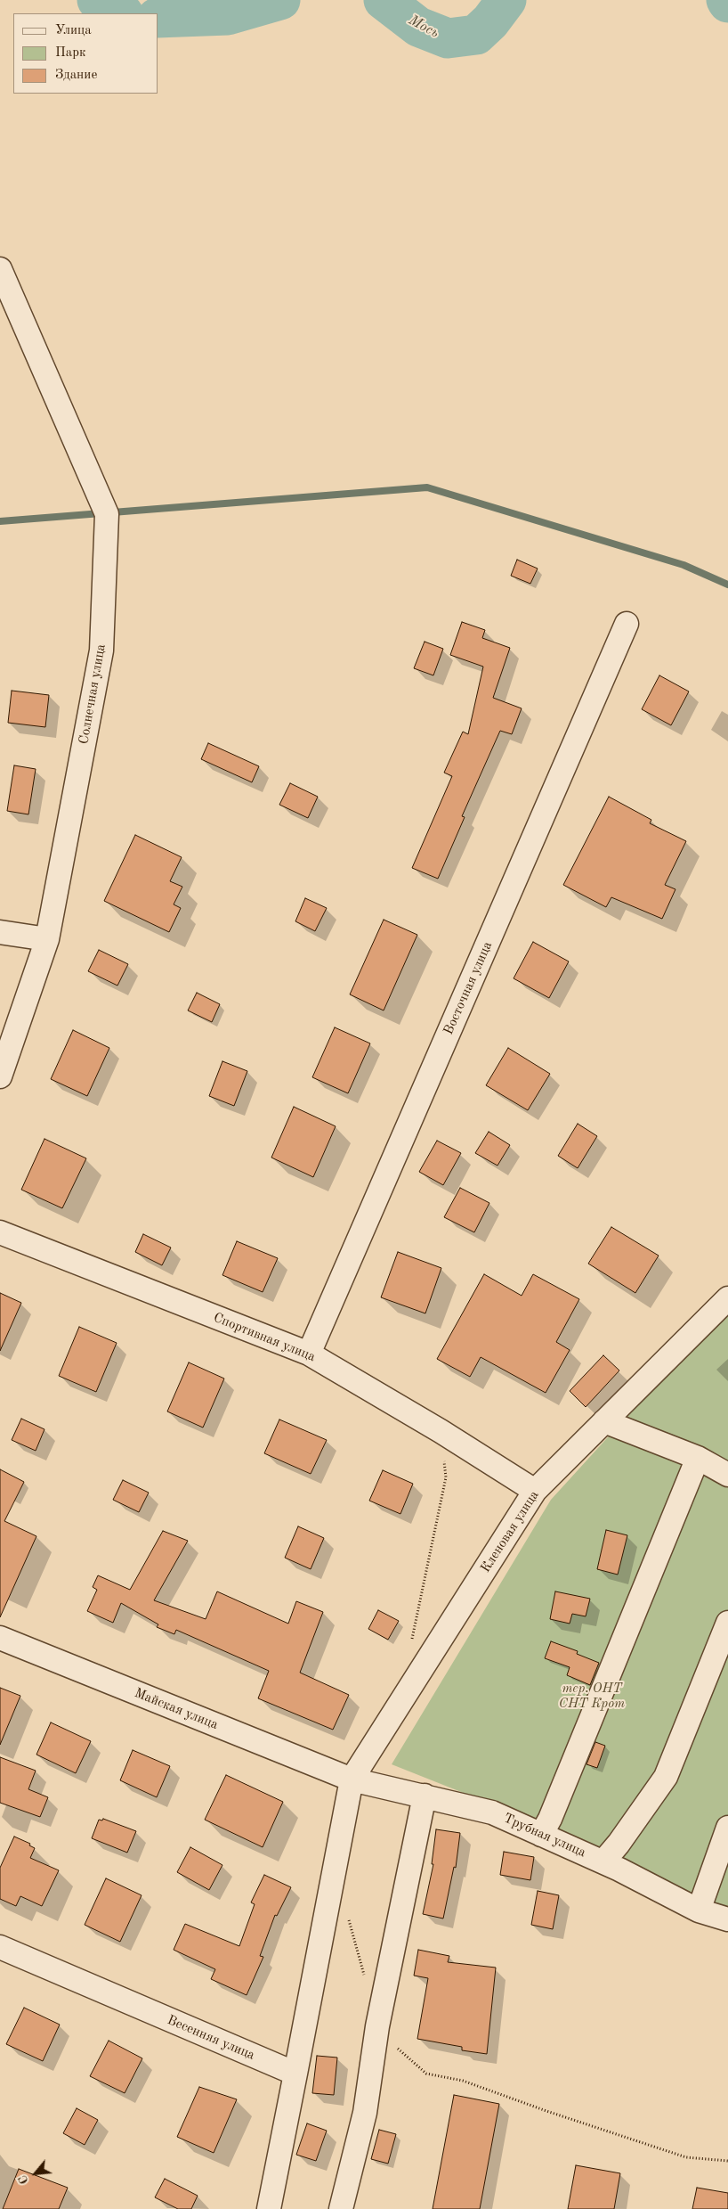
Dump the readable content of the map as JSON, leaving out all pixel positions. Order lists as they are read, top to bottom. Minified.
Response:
{"streets":{"street":["Солнечная улица","Восточная улица","Спортивная улица","Кленовая улица","Майская улица","Трубная улица","Весенняя улица"]},"crossings":[["Восточная улица","Спортивная улица"],["Спортивная улица","Кленовая улица"],["Кленовая улица","Майская улица"],["Кленовая улица","Трубная улица"],["Майская улица","Трубная улица"]],"water":["Мось"],"parks":["тер. ОНТ СНТ Крот"],"legend":["Улица","Парк","Здание"],"north":"bottom left"}
